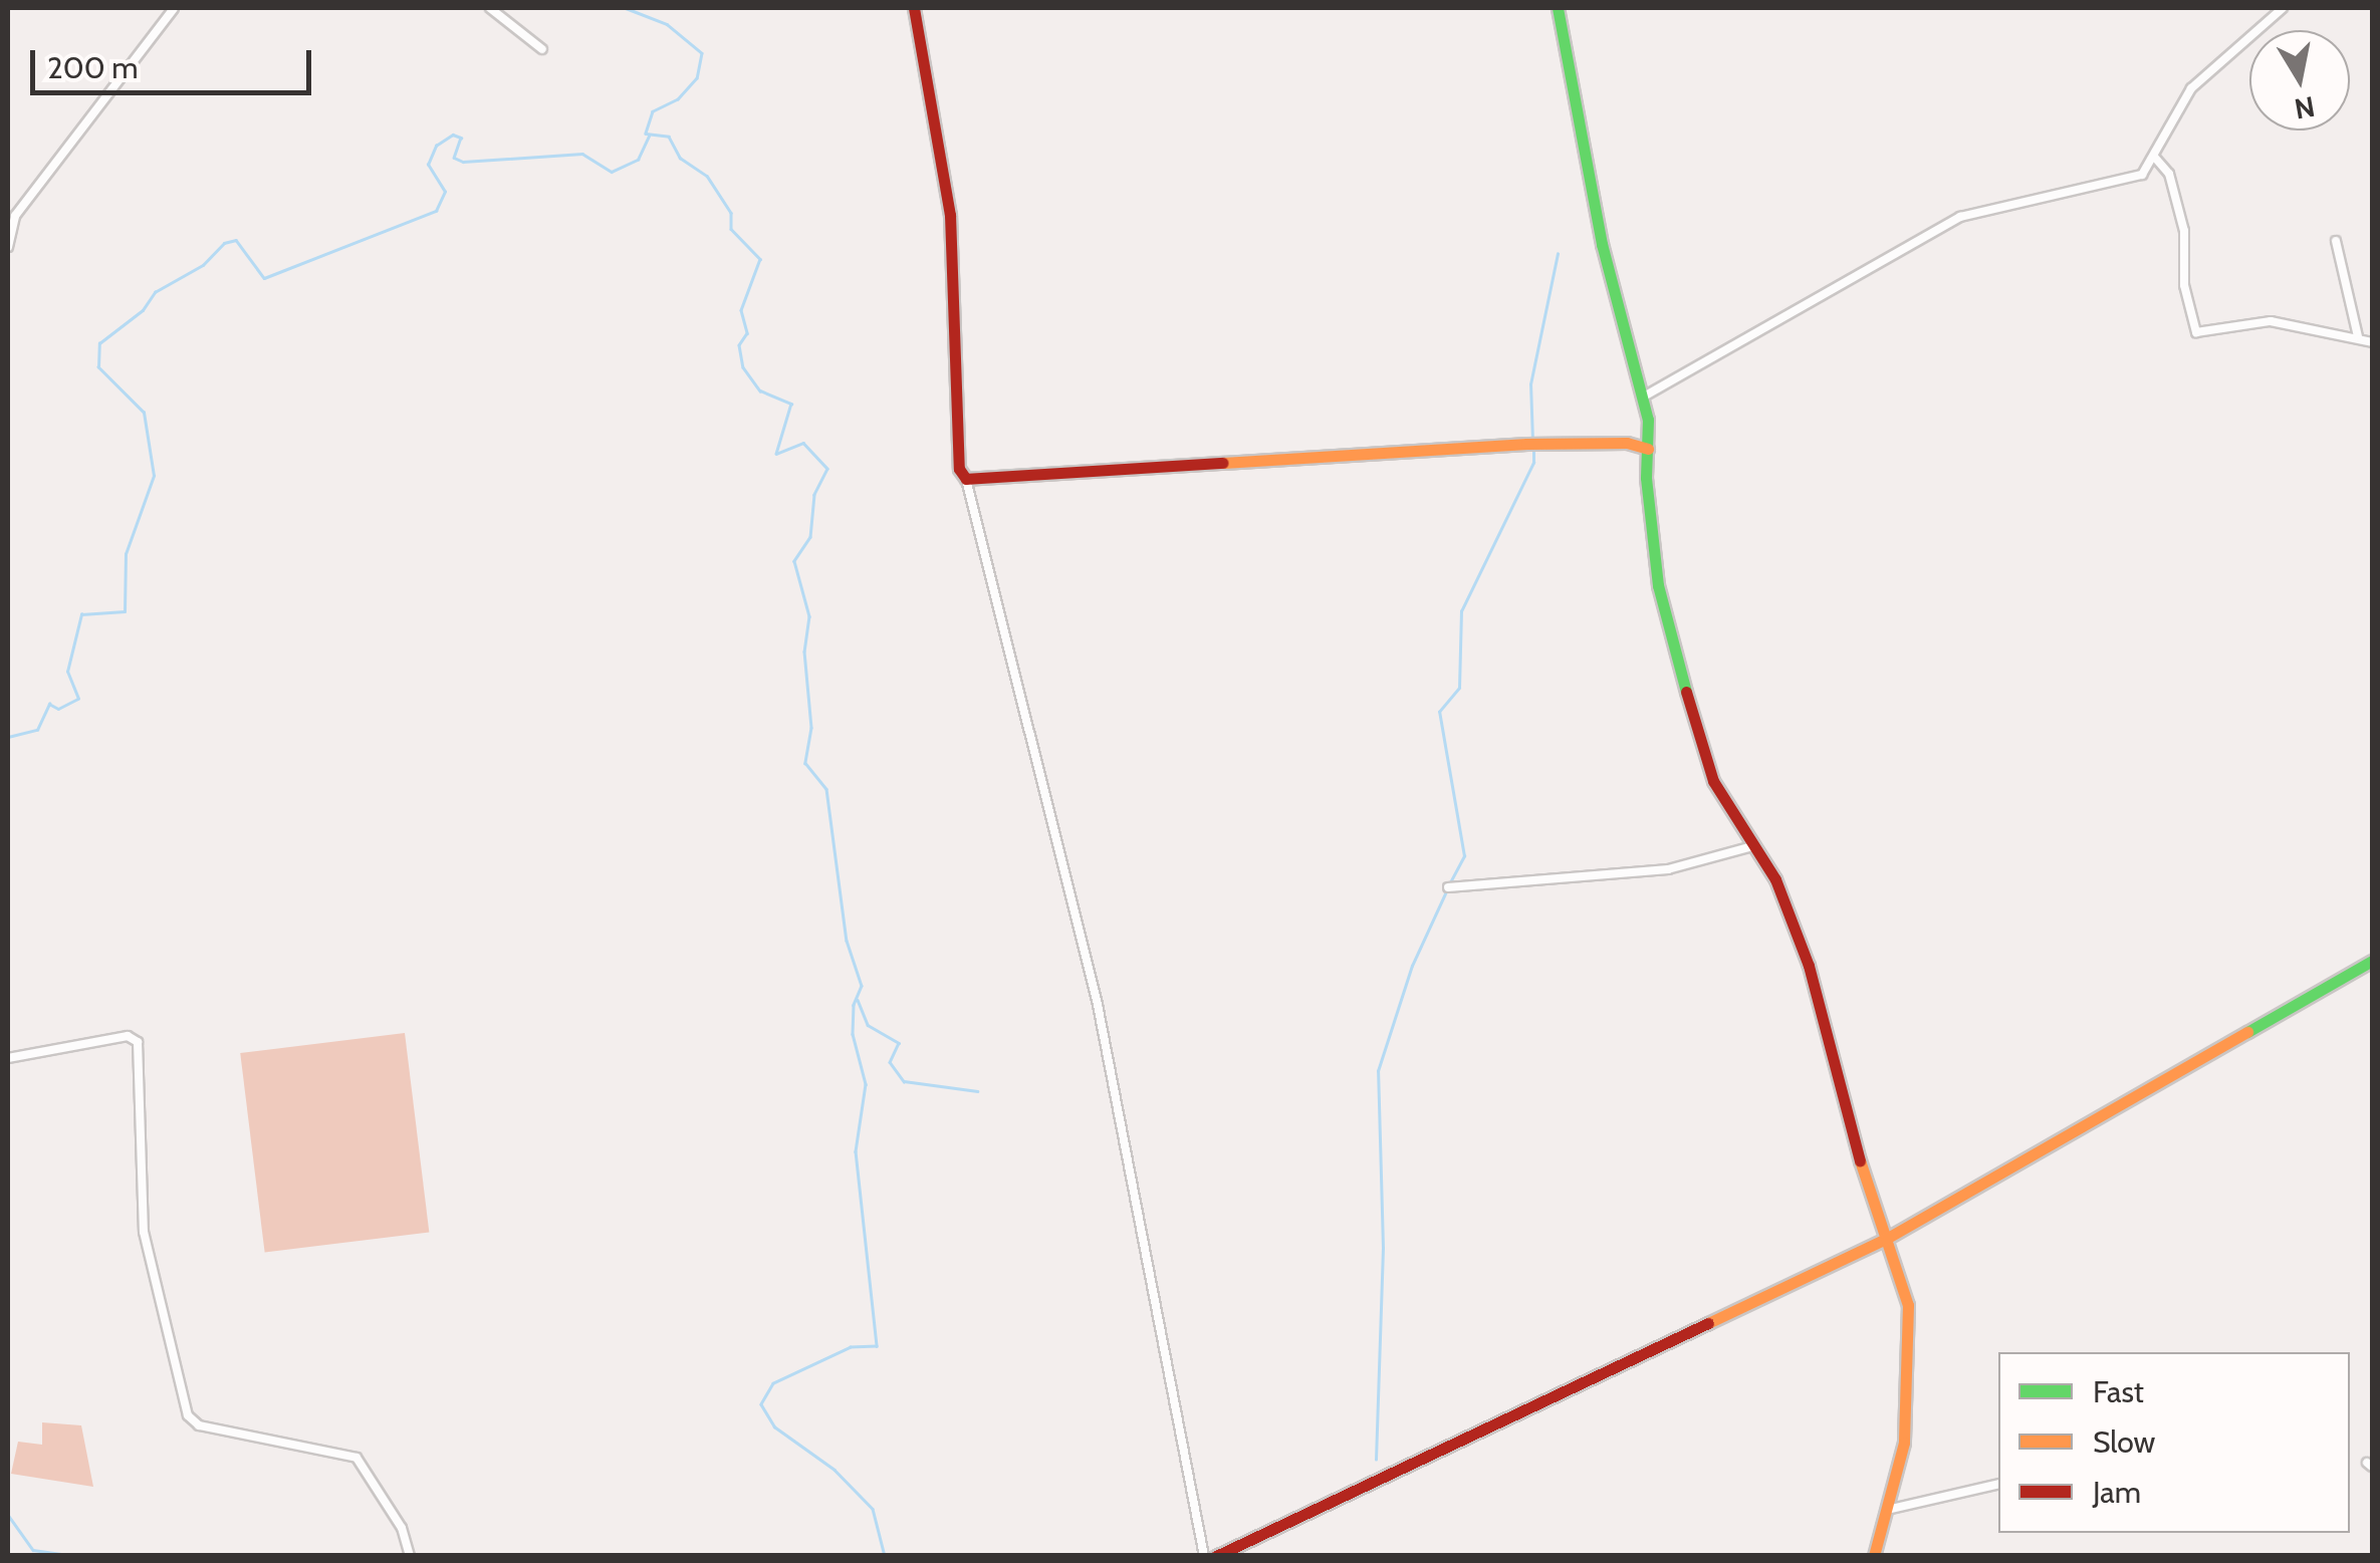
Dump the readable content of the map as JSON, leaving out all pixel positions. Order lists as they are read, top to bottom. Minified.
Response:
{"legend":["Fast","Slow","Jam"],"scale_bar":"200 m","north":"bottom"}
